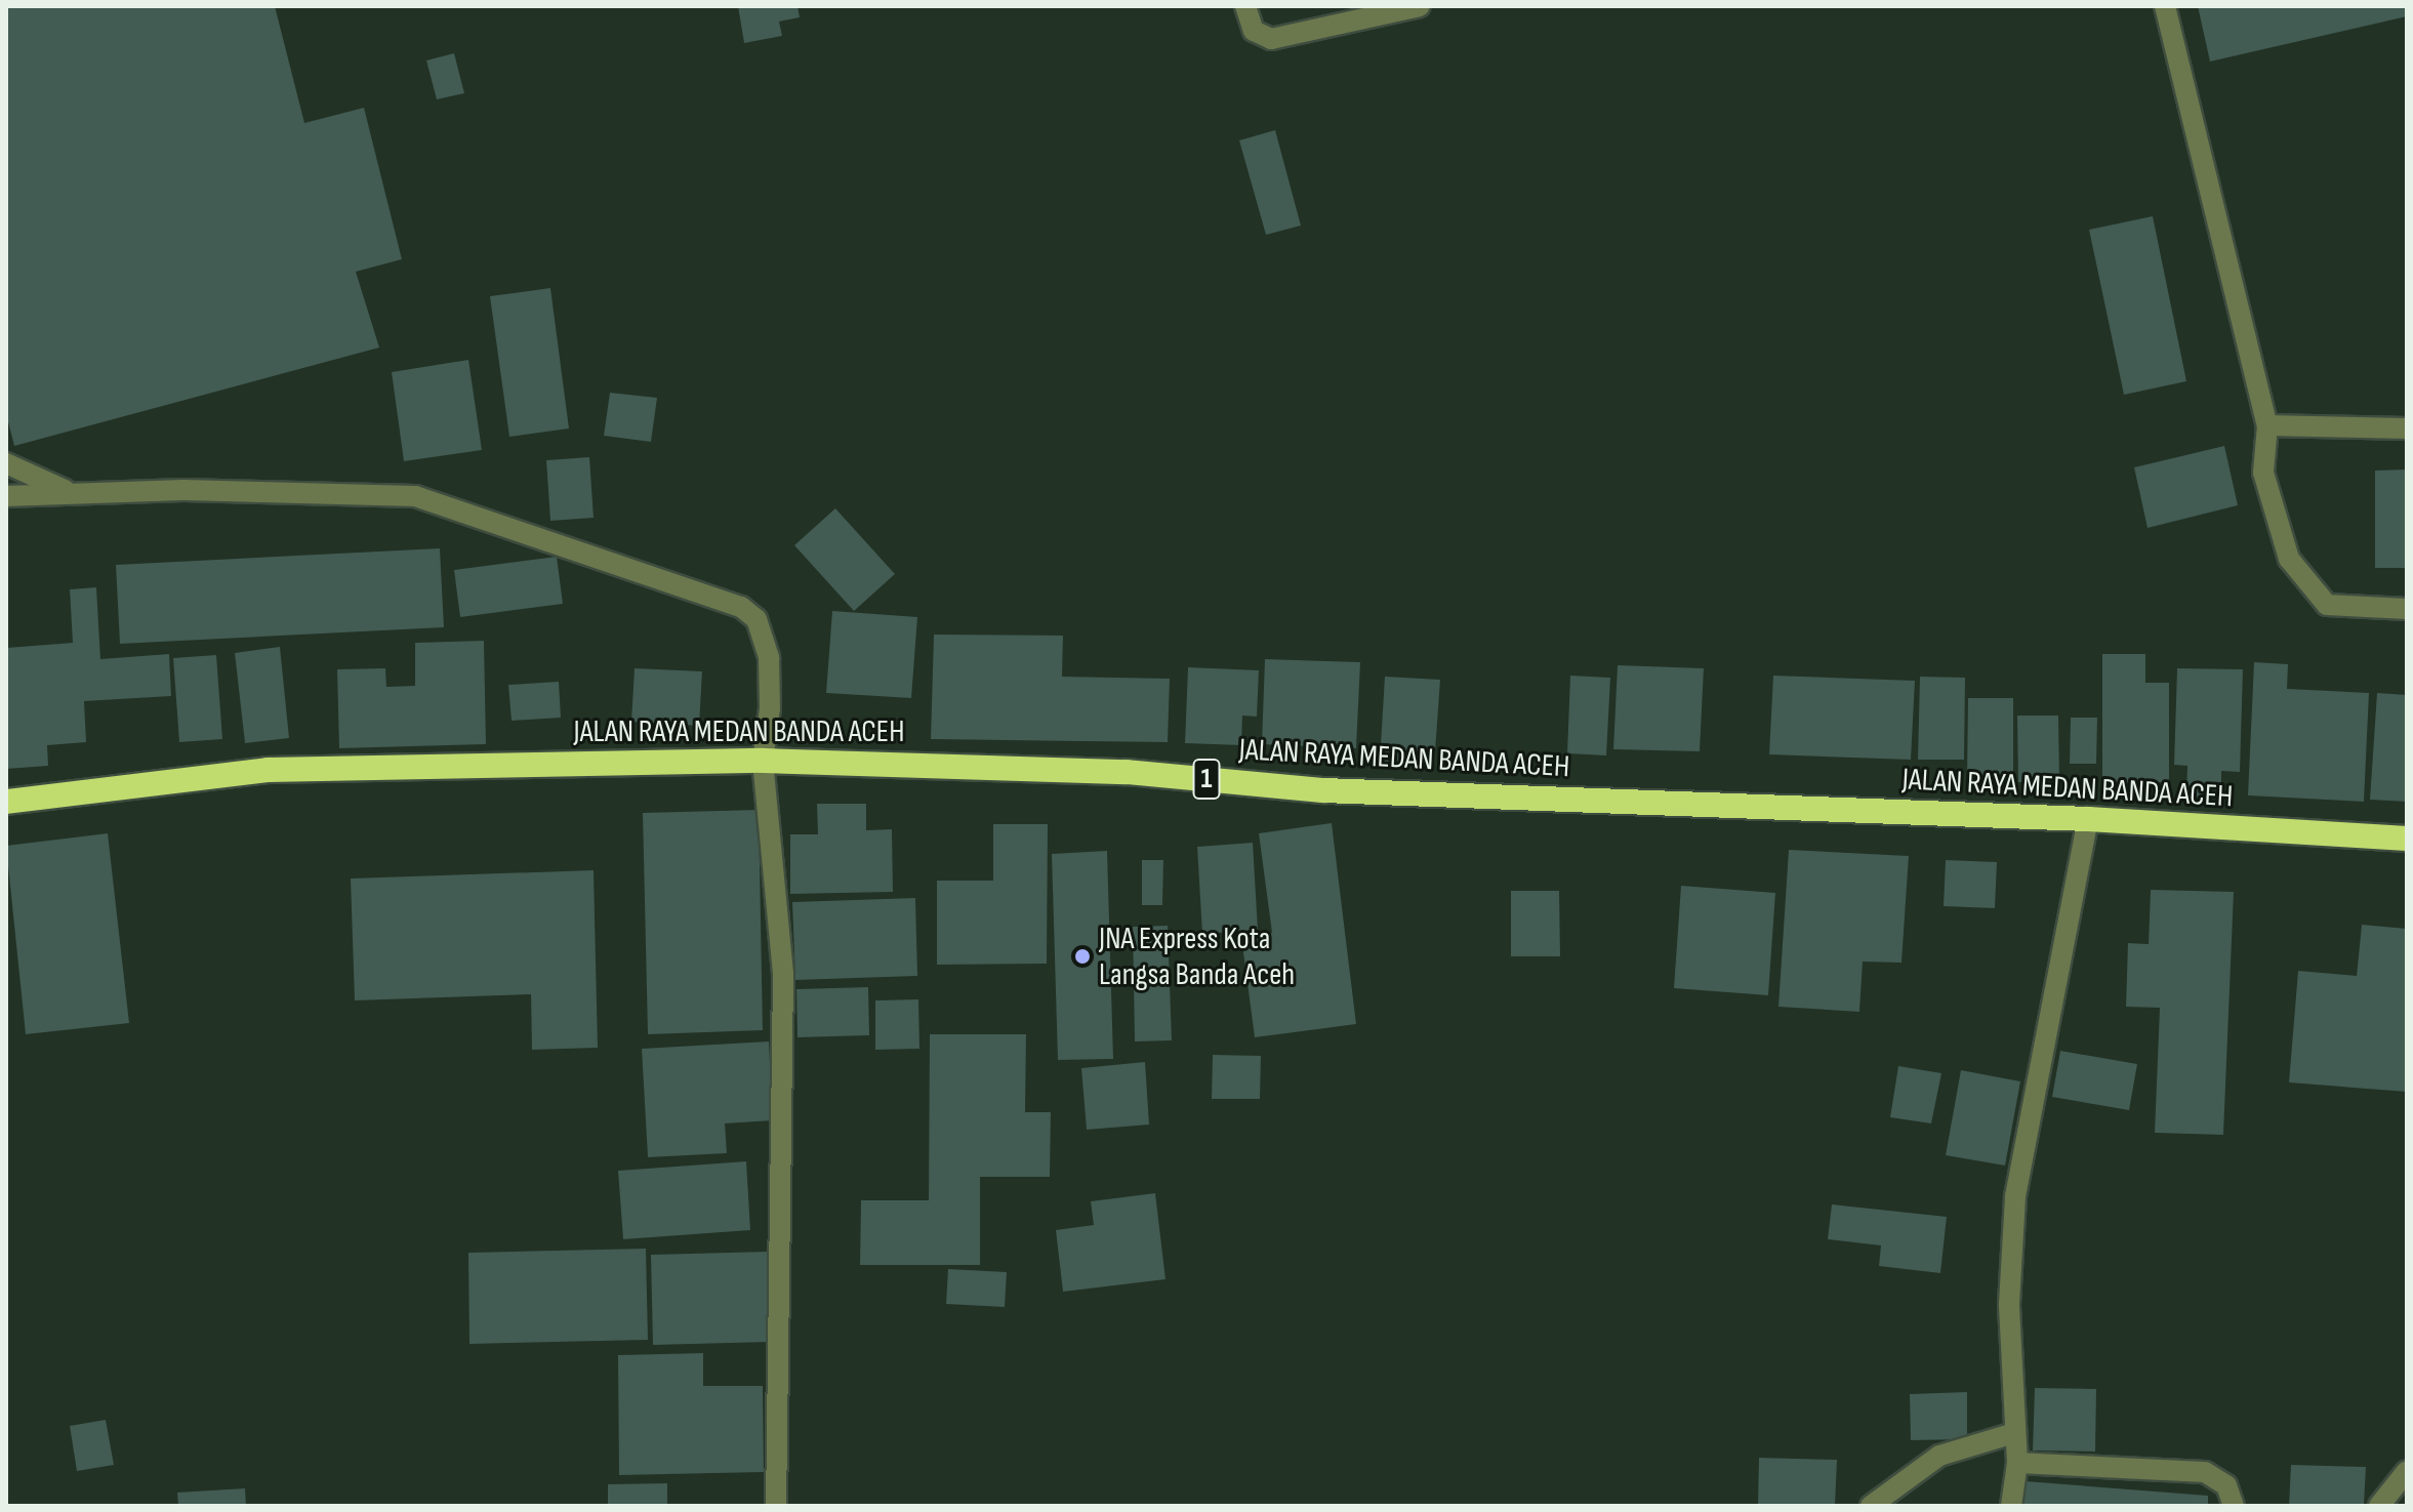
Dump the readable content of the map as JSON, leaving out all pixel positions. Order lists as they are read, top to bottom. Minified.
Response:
{"streets":{"highway":["JALAN RAYA MEDAN BANDA ACEH","1"]},"places":["JNA Express Kota Langsa Banda Aceh"]}
